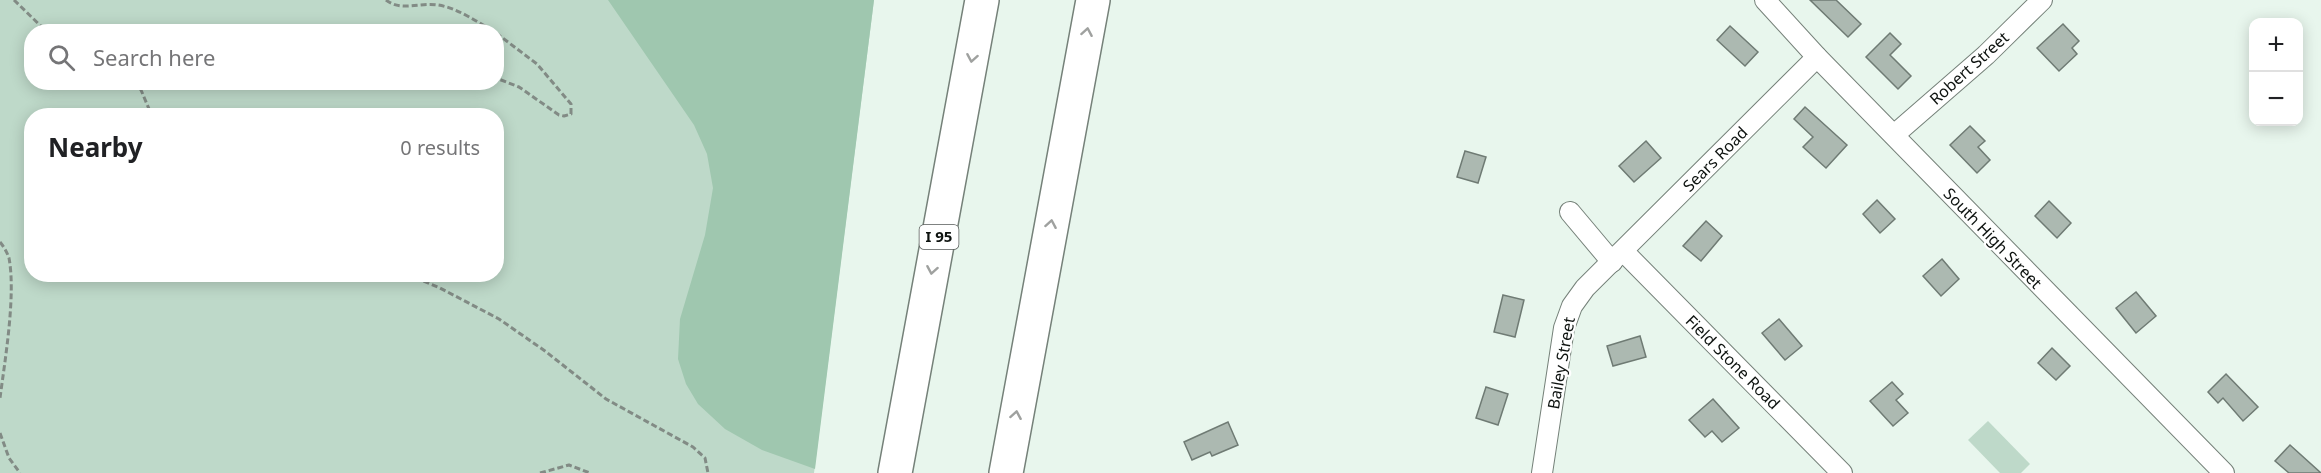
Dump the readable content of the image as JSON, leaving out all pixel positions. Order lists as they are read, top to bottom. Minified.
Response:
{"streets":{"highway":["I 95"],"street":["Robert Street","Sears Road","South High Street","Field Stone Road","Bailey Street"]},"crossings":[["Robert Street","South High Street"],["Sears Road","South High Street"],["Sears Road","Field Stone Road"],["Sears Road","Bailey Street"],["Field Stone Road","Bailey Street"]],"page":{"map_buttons":["+","−"],"search":"Search here","heading":["Nearby","0 results"]}}
